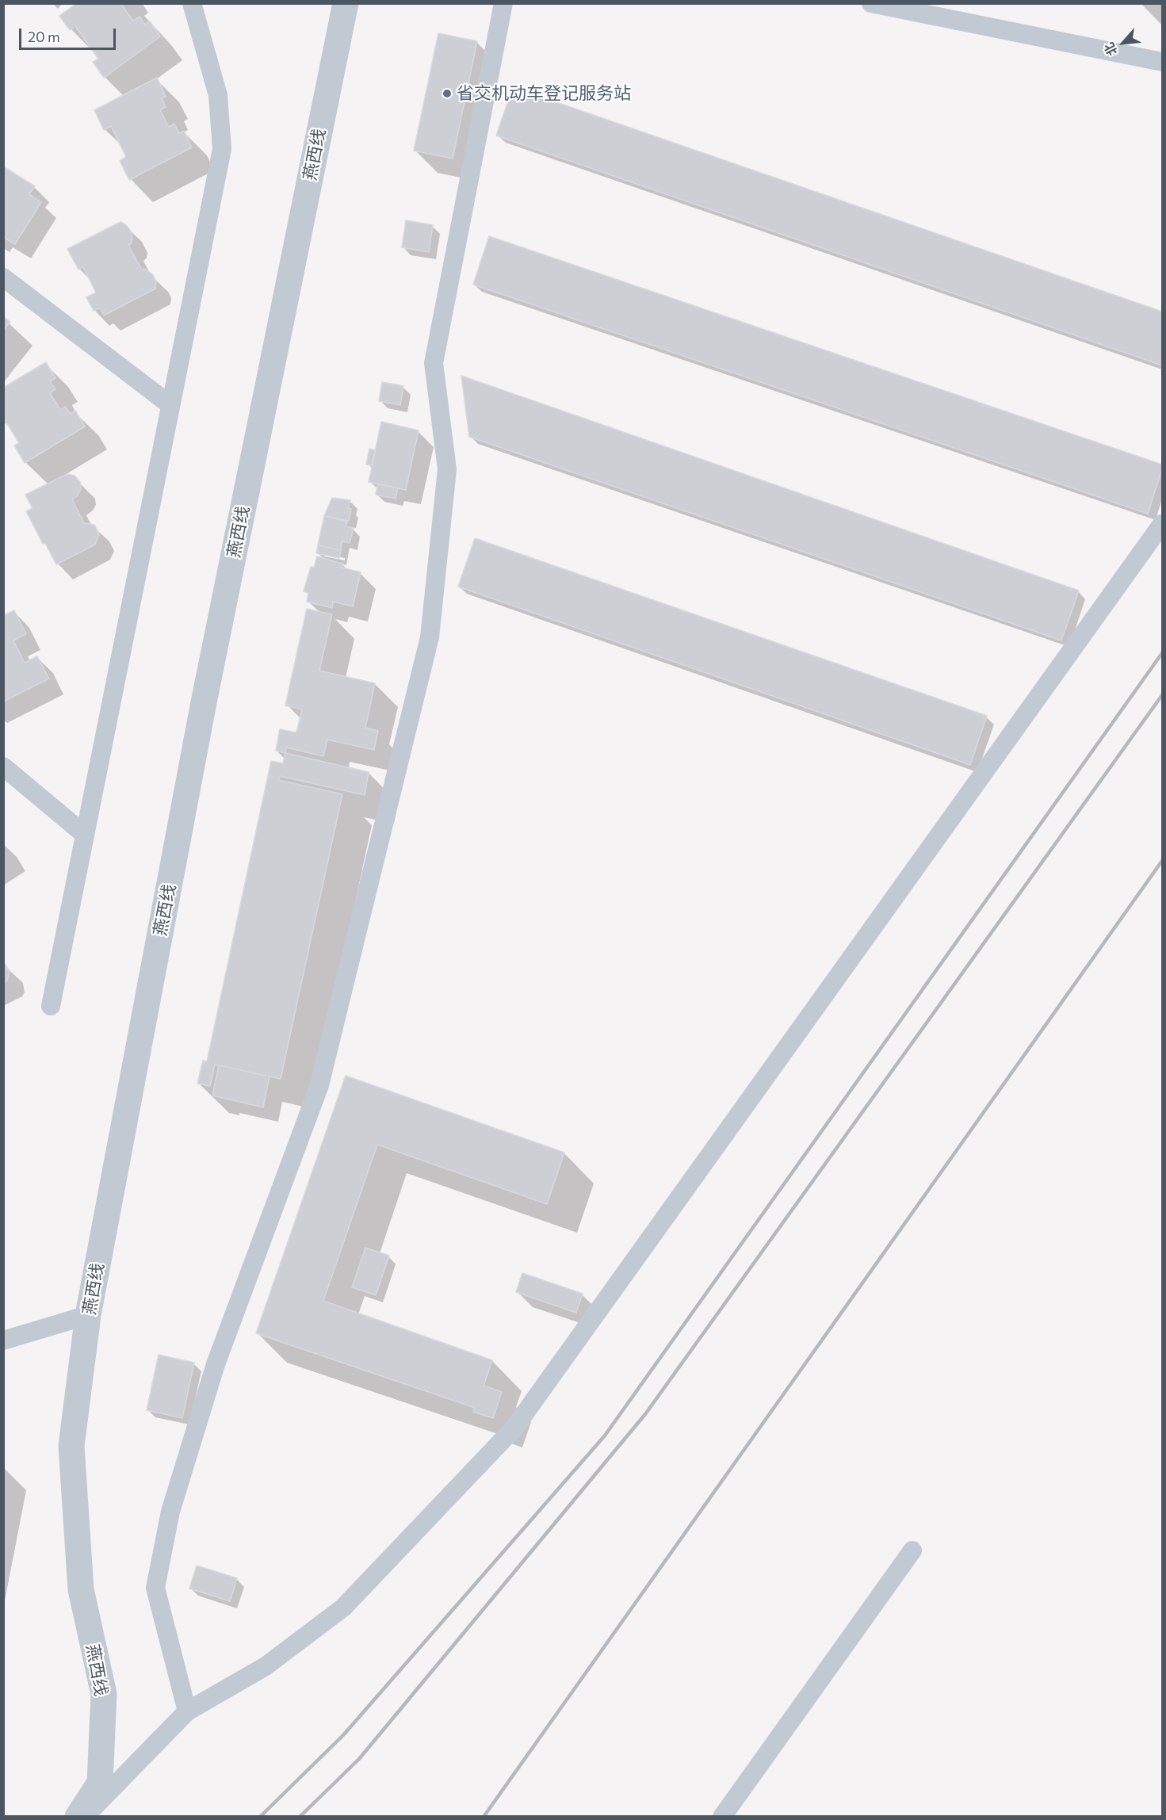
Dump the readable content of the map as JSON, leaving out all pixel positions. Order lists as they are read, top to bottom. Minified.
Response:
{"streets":{"street":["燕西线"]},"places":["省交机动车登记服务站"],"scale_bar":"20 m","north":"bottom left"}
